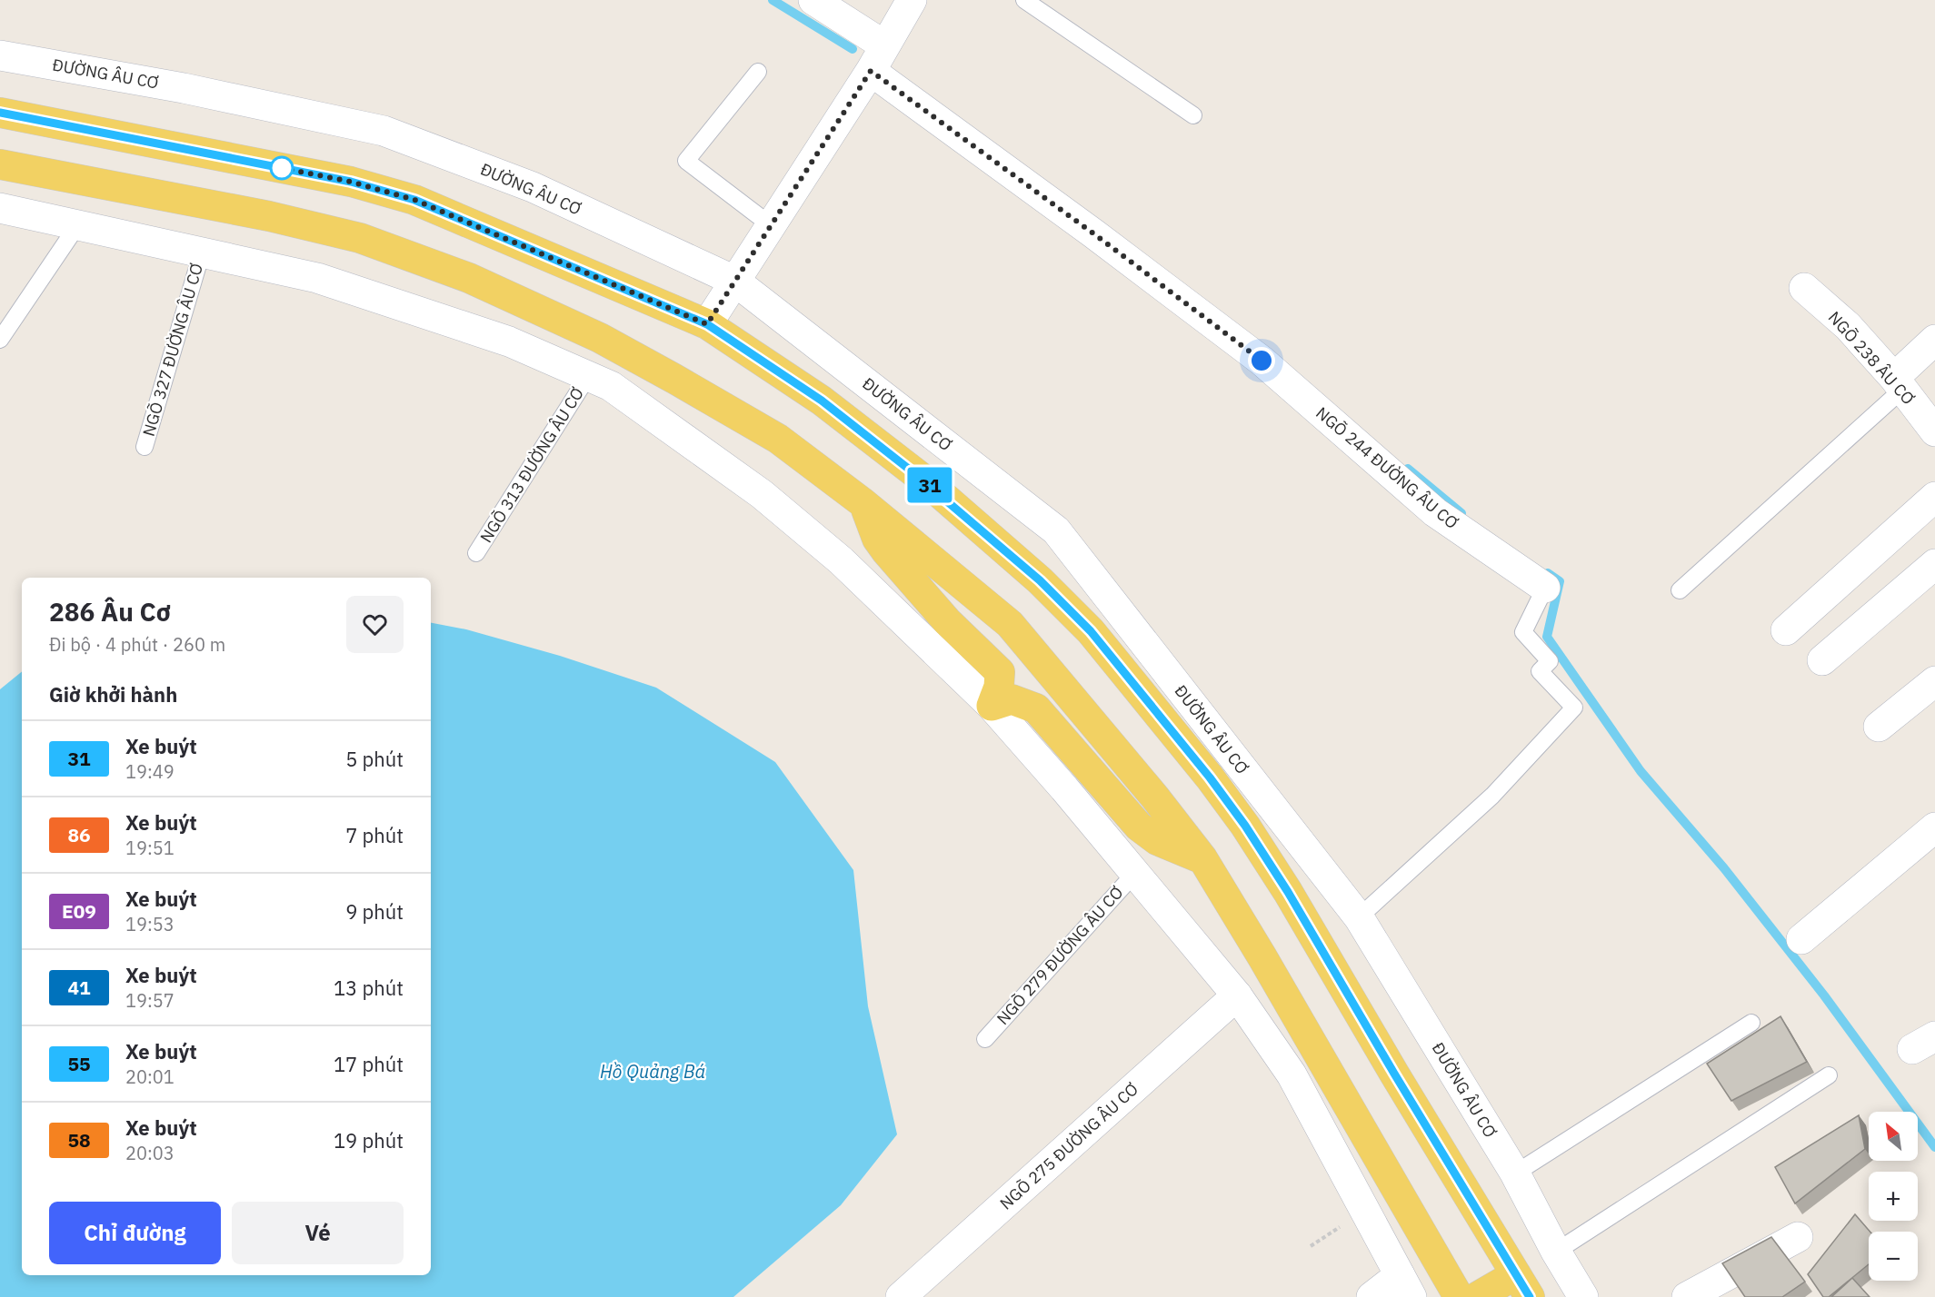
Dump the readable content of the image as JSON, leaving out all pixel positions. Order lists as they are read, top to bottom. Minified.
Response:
{"streets":{"main road":["ĐƯỜNG ÂU CƠ"],"street":["NGÕ 238 ÂU CƠ","NGÕ 244 ĐƯỜNG ÂU CƠ","NGÕ 275 ĐƯỜNG ÂU CƠ"],"lane":["NGÕ 327 ĐƯỜNG ÂU CƠ","NGÕ 313 ĐƯỜNG ÂU CƠ","NGÕ 279 ĐƯỜNG ÂU CƠ"]},"crossings":[["ĐƯỜNG ÂU CƠ","NGÕ 244 ĐƯỜNG ÂU CƠ"]],"water":["Hồ Quảng Bá"],"lines":["bus line 31"],"north":"top left","page":{"on_map":"31","heading":[["286 Âu Cơ","Đi bộ · 4 phút · 260 m"],"Giờ khởi hành"],"list":[{"mark":"31","name":"Xe buýt","note":"19:49","value":"5 phút"},{"mark":"86","name":"Xe buýt","note":"19:51","value":"7 phút"},{"mark":"E09","name":"Xe buýt","note":"19:53","value":"9 phút"},{"mark":"41","name":"Xe buýt","note":"19:57","value":"13 phút"},{"mark":"55","name":"Xe buýt","note":"20:01","value":"17 phút"},{"mark":"58","name":"Xe buýt","note":"20:03","value":"19 phút"}],"map_buttons":["+","−"],"buttons":["Chỉ đường","Vé"]}}
